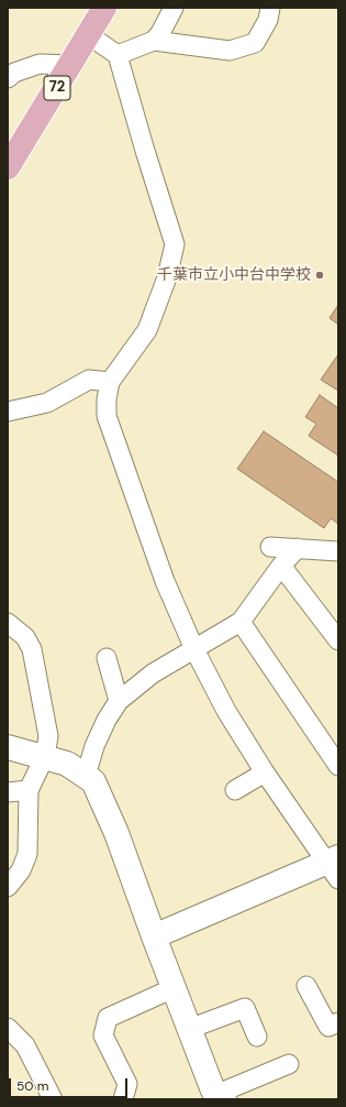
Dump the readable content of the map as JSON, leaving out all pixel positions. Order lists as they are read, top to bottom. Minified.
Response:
{"streets":{"main road":["72"]},"places":["千葉市立小中台中学校"],"scale_bar":"50 m"}
